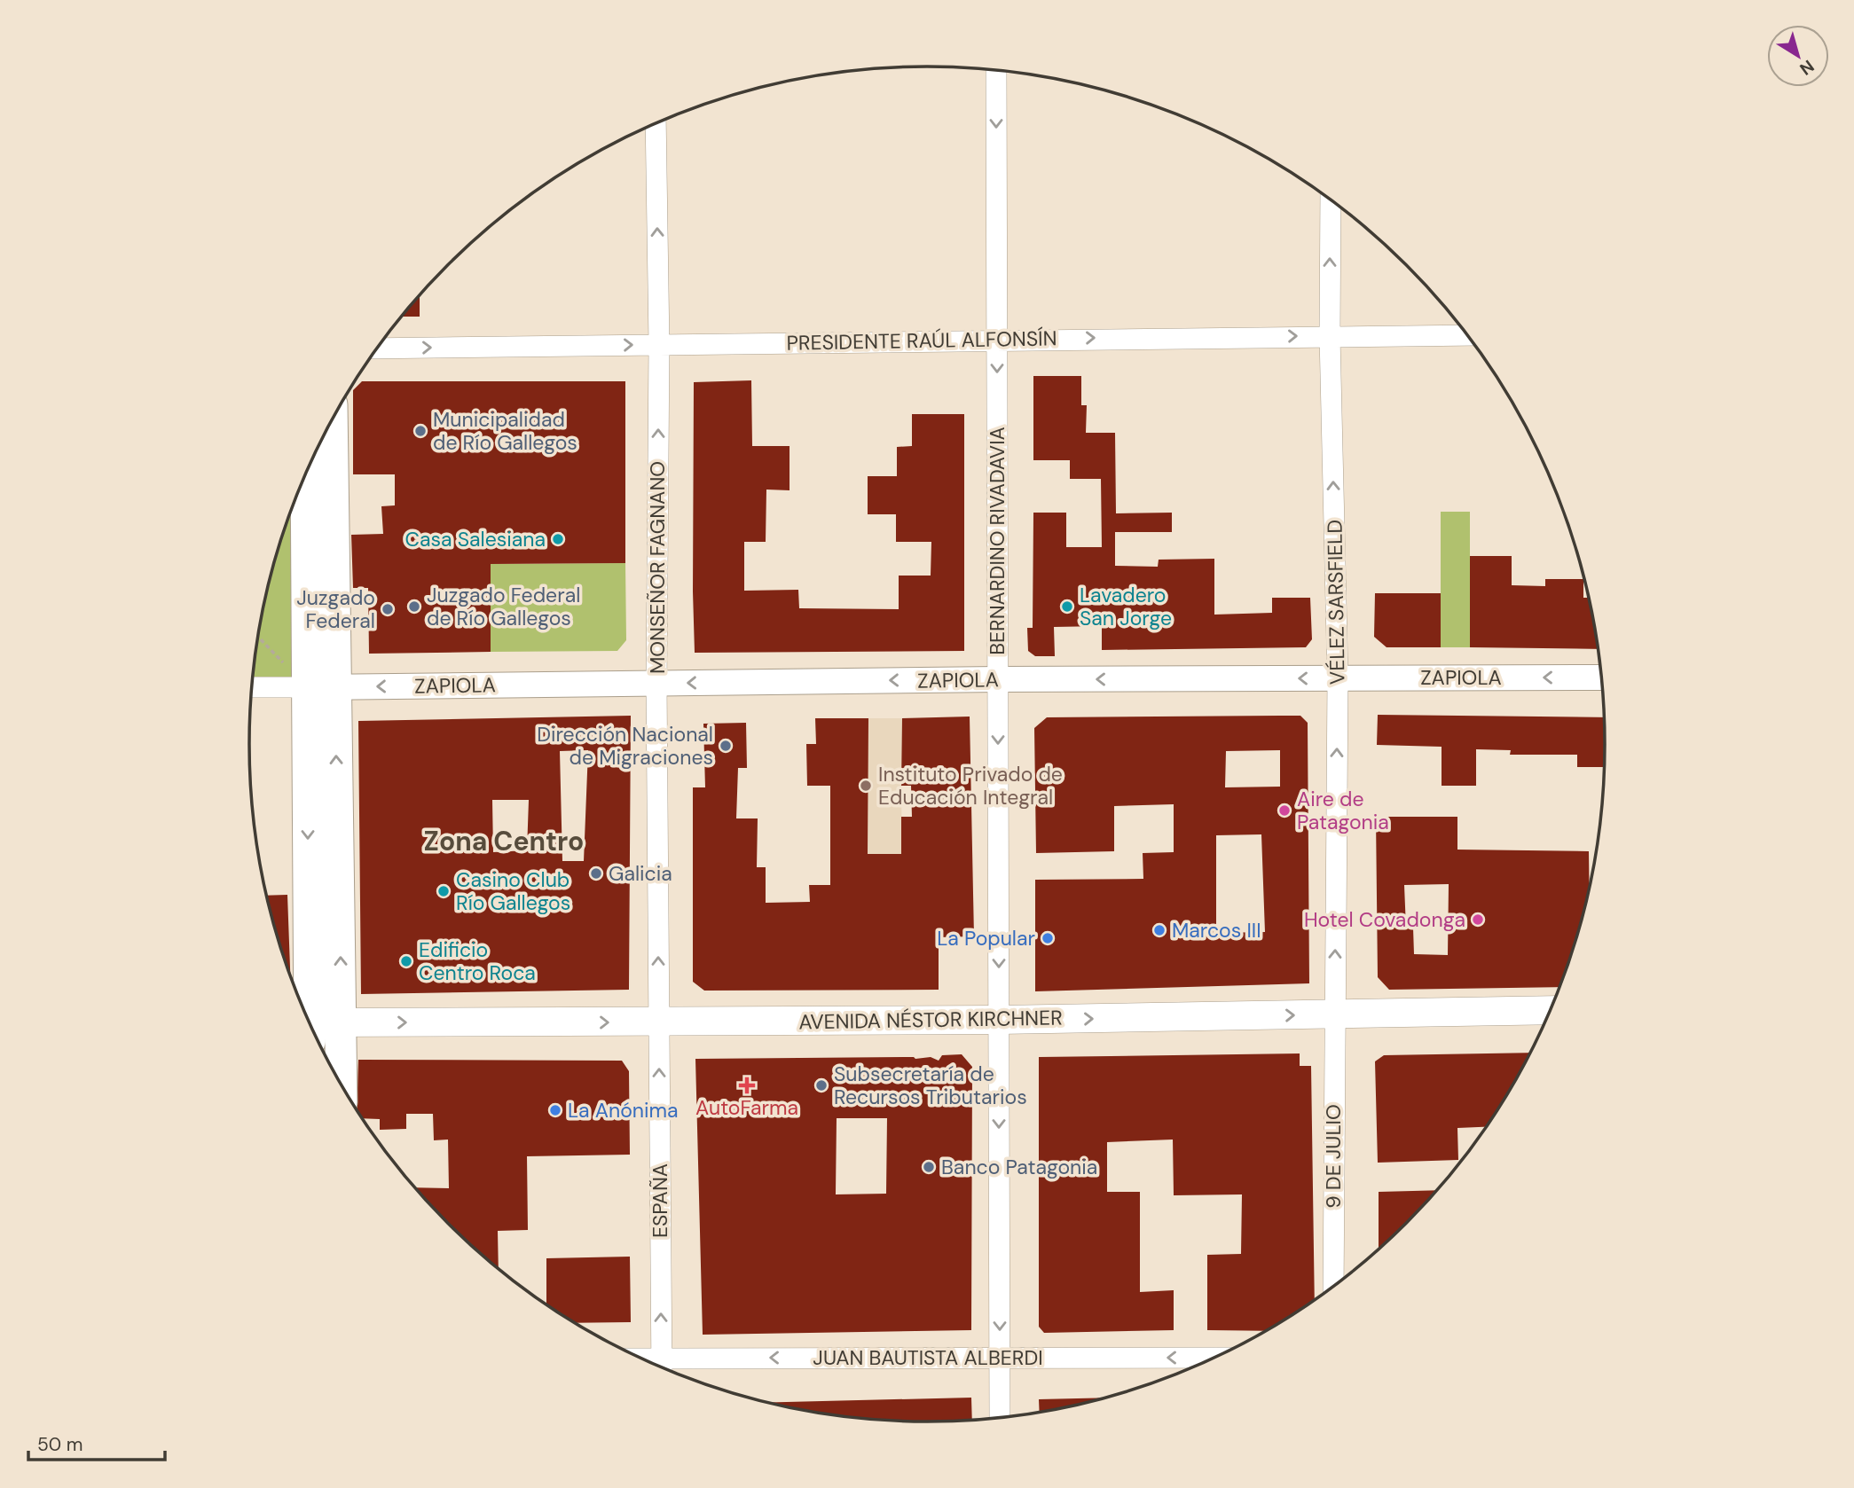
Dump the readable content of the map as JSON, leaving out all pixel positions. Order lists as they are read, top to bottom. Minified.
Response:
{"streets":{"main road":["AVENIDA NÉSTOR KIRCHNER"],"street":["PRESIDENTE RAÚL ALFONSÍN","BERNARDINO RIVADAVIA","MONSEÑOR FAGNANO","VÉLEZ SARSFIELD","ZAPIOLA","9 DE JULIO","ESPAÑA","JUAN BAUTISTA ALBERDI"]},"crossings":[["PRESIDENTE RAÚL ALFONSÍN","BERNARDINO RIVADAVIA"],["PRESIDENTE RAÚL ALFONSÍN","MONSEÑOR FAGNANO"],["PRESIDENTE RAÚL ALFONSÍN","VÉLEZ SARSFIELD"],["BERNARDINO RIVADAVIA","ZAPIOLA"],["BERNARDINO RIVADAVIA","AVENIDA NÉSTOR KIRCHNER"],["BERNARDINO RIVADAVIA","JUAN BAUTISTA ALBERDI"],["MONSEÑOR FAGNANO","ZAPIOLA"],["MONSEÑOR FAGNANO","AVENIDA NÉSTOR KIRCHNER"],["MONSEÑOR FAGNANO","ESPAÑA"],["VÉLEZ SARSFIELD","ZAPIOLA"],["VÉLEZ SARSFIELD","AVENIDA NÉSTOR KIRCHNER"],["VÉLEZ SARSFIELD","9 DE JULIO"],["AVENIDA NÉSTOR KIRCHNER","9 DE JULIO"],["AVENIDA NÉSTOR KIRCHNER","ESPAÑA"],["ESPAÑA","JUAN BAUTISTA ALBERDI"]],"one_way":["PRESIDENTE RAÚL ALFONSÍN","BERNARDINO RIVADAVIA","MONSEÑOR FAGNANO","VÉLEZ SARSFIELD","ZAPIOLA","AVENIDA NÉSTOR KIRCHNER","ESPAÑA","JUAN BAUTISTA ALBERDI"],"districts":["Zona Centro"],"places":{"other":["Municipalidad de Río Gallegos","Casa Salesiana","Juzgado Federal de Río Gallegos","Lavadero San Jorge","Juzgado Federal","Dirección Nacional de Migraciones","Instituto Privado de Educación Integral","Aire de Patagonia","Galicia","Casino Club Río Gallegos","Hotel Covadonga","Marcos III","La Popular","Edificio Centro Roca","Subsecretaría de Recursos Tributarios","La Anónima","Banco Patagonia"],"health":["AutoFarma"]},"scale_bar":"50 m","north":"bottom right"}
